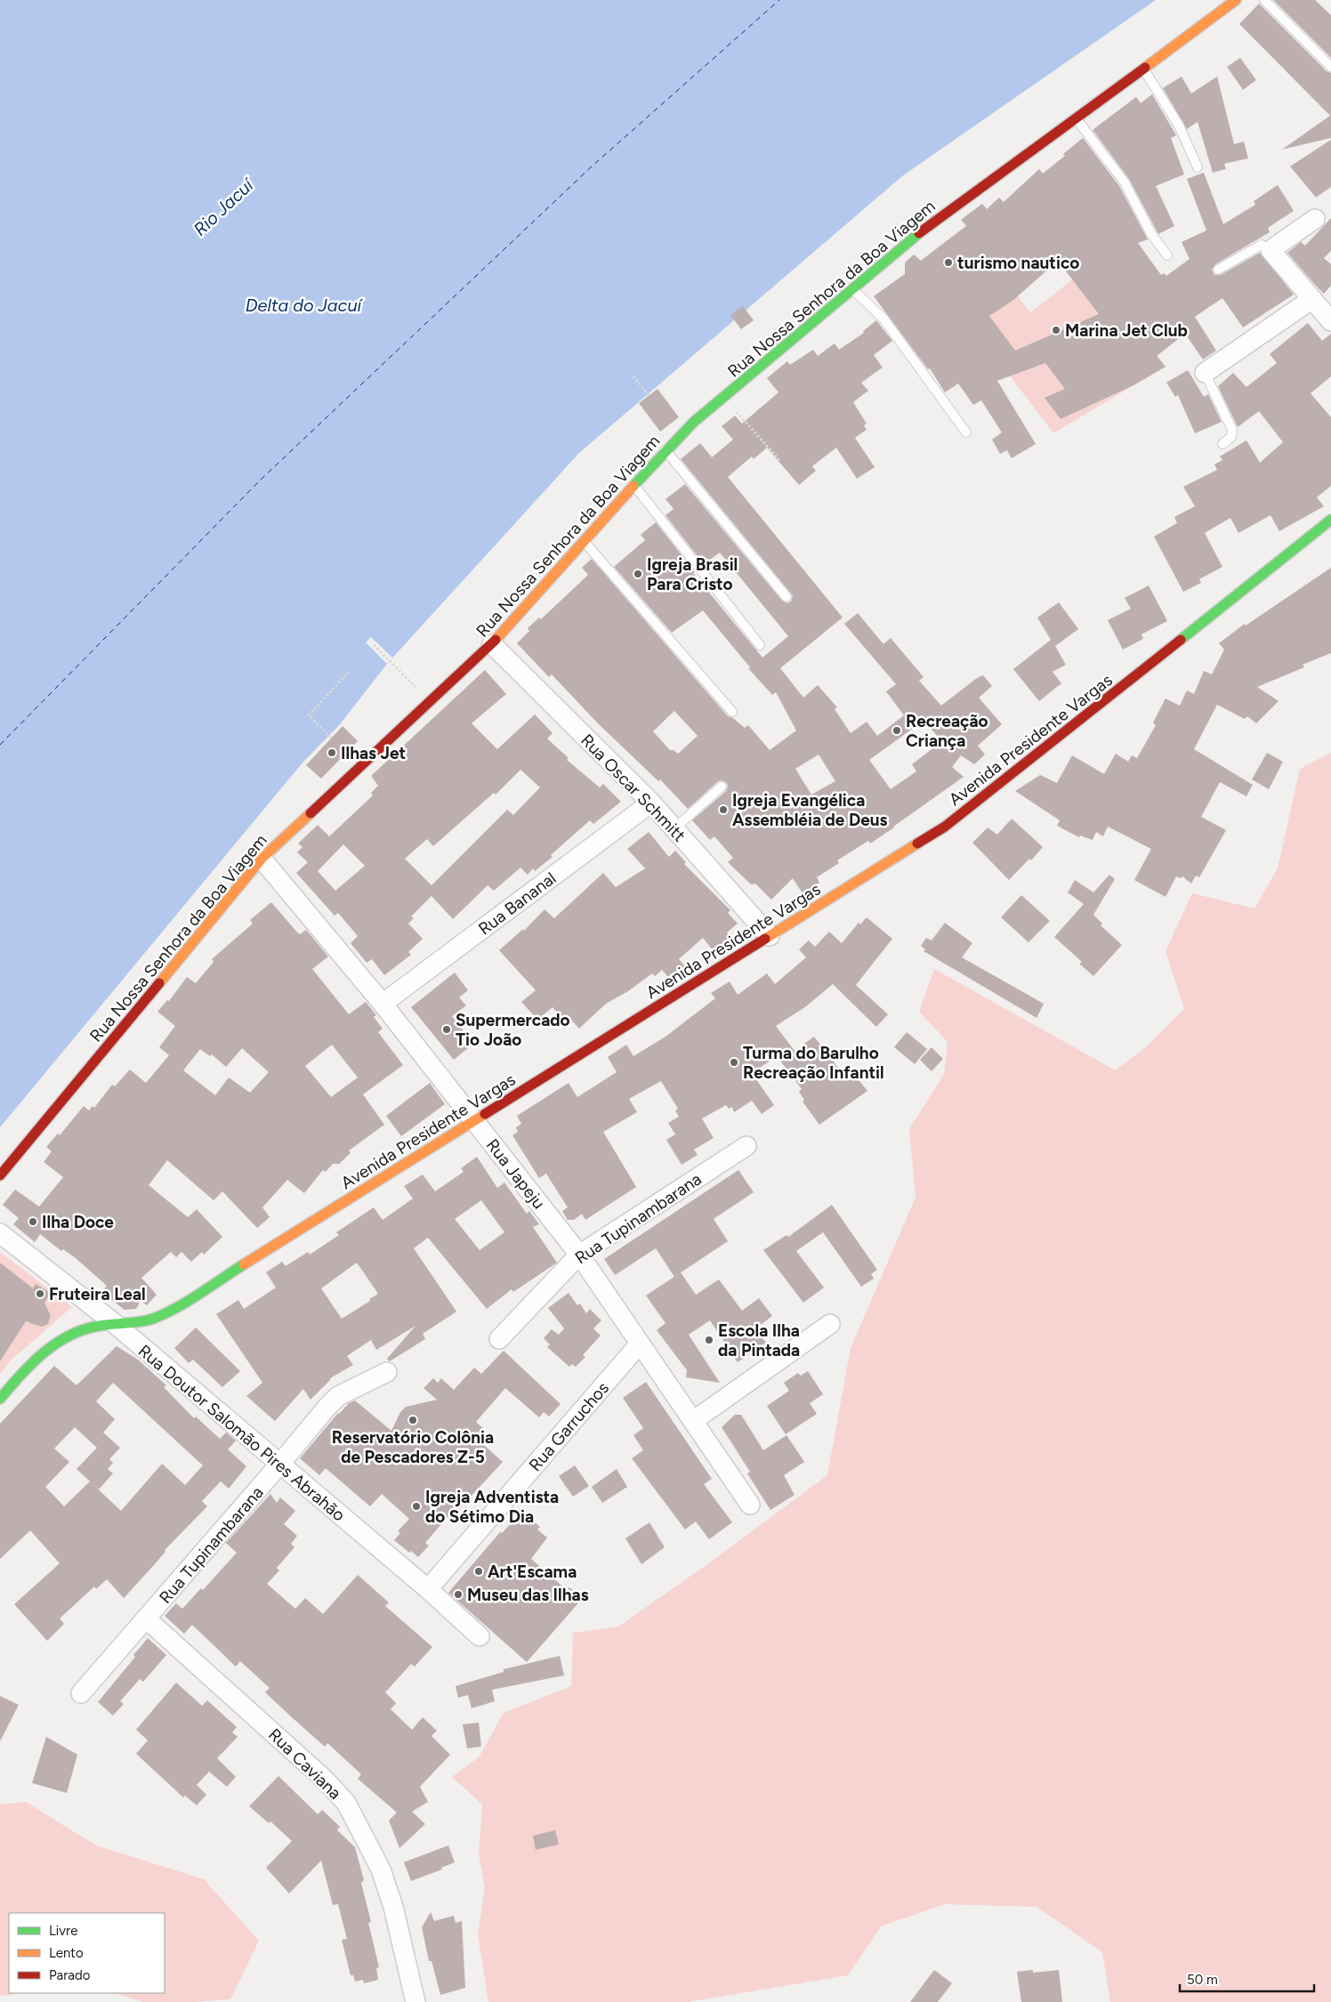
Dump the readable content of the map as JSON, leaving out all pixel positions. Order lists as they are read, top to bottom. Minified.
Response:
{"streets":{"street":["Rua Nossa Senhora da Boa Viagem","Avenida Presidente Vargas","Rua Oscar Schmitt","Rua Bananal","Rua Japeju","Rua Tupinambarana","Rua Garruchos","Rua Doutor Salomão Pires Abrahão","Rua Caviana"]},"crossings":[["Rua Nossa Senhora da Boa Viagem","Rua Oscar Schmitt"],["Rua Nossa Senhora da Boa Viagem","Rua Japeju"],["Avenida Presidente Vargas","Rua Oscar Schmitt"],["Avenida Presidente Vargas","Rua Japeju"],["Avenida Presidente Vargas","Rua Doutor Salomão Pires Abrahão"],["Rua Oscar Schmitt","Rua Bananal"],["Rua Bananal","Rua Japeju"],["Rua Japeju","Rua Tupinambarana"],["Rua Japeju","Rua Garruchos"],["Rua Tupinambarana","Rua Doutor Salomão Pires Abrahão"],["Rua Tupinambarana","Rua Caviana"],["Rua Garruchos","Rua Doutor Salomão Pires Abrahão"]],"water":["Rio Jacuí","Delta do Jacuí"],"places":["turismo nautico","Marina Jet Club","Igreja Brasil Para Cristo","Recreação Criança","Ilhas Jet","Igreja Evangélica Assembléia de Deus","Supermercado Tio João","Turma do Barulho Recreação Infantil","Ilha Doce","Fruteira Leal","Escola Ilha da Pintada","Reservatório Colônia de Pescadores Z-5","Igreja Adventista do Sétimo Dia","Art'Escama","Museu das Ilhas"],"legend":["Livre","Lento","Parado"],"scale_bar":"50 m"}
